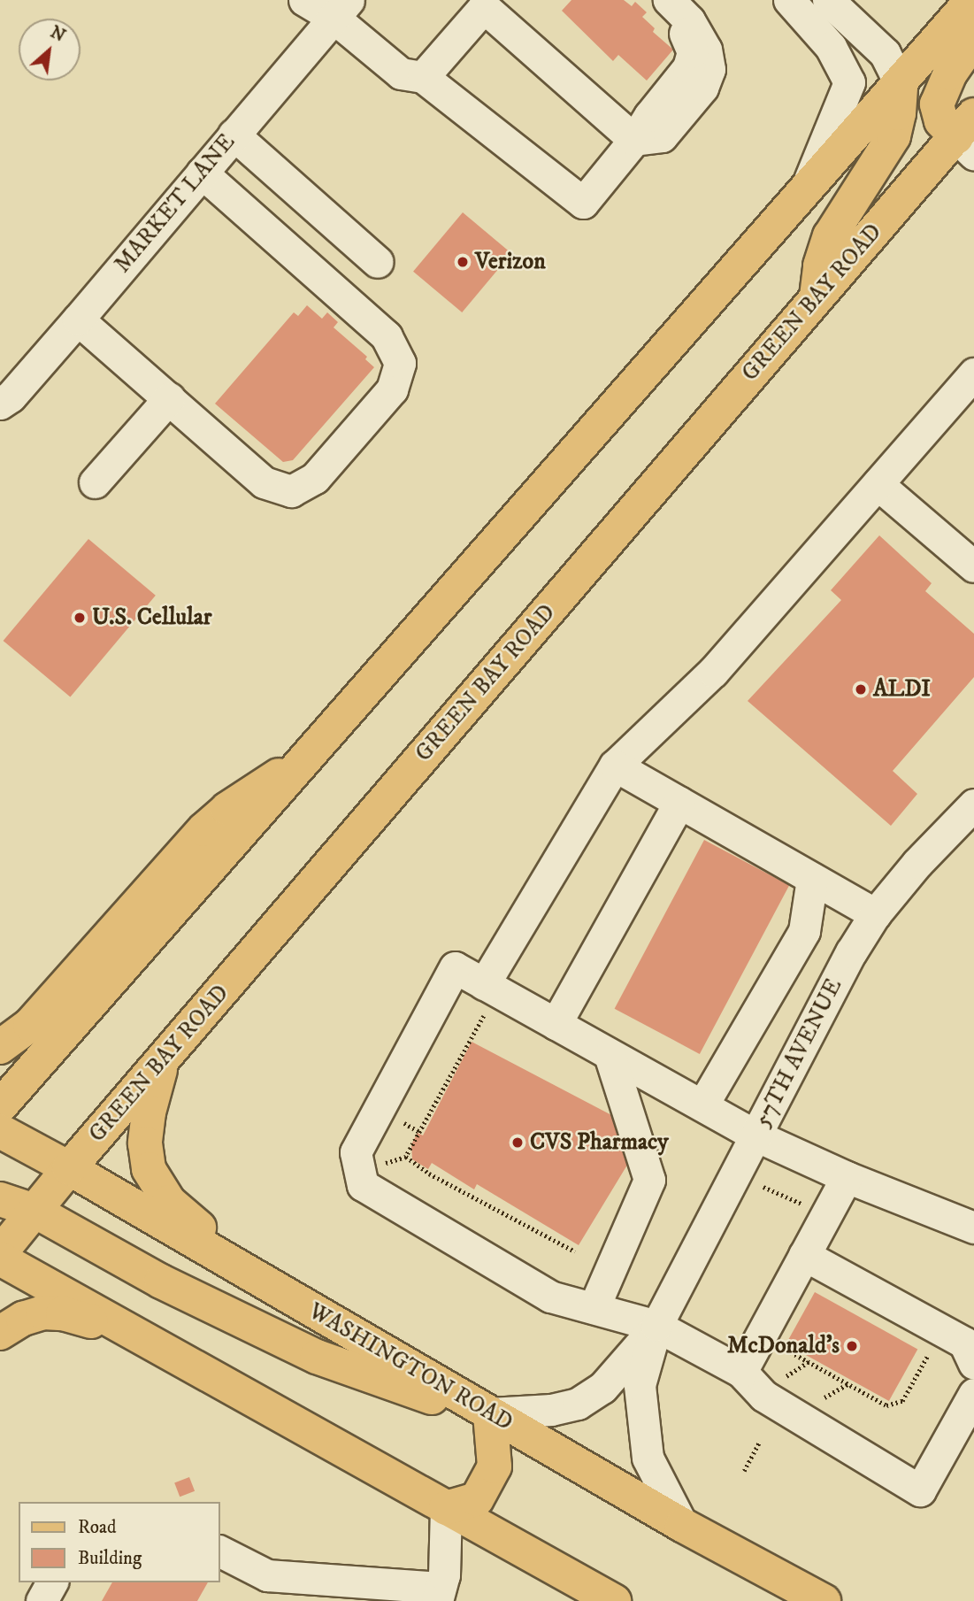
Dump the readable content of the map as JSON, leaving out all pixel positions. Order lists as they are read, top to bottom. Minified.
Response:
{"streets":{"main road":["GREEN BAY ROAD","WASHINGTON ROAD"],"street":["MARKET LANE","57TH AVENUE"]},"crossings":[["GREEN BAY ROAD","WASHINGTON ROAD"],["57TH AVENUE","WASHINGTON ROAD"]],"places":["Verizon","U.S. Cellular","ALDI","CVS Pharmacy","McDonald's"],"legend":["Road","Building"],"north":"top right"}
